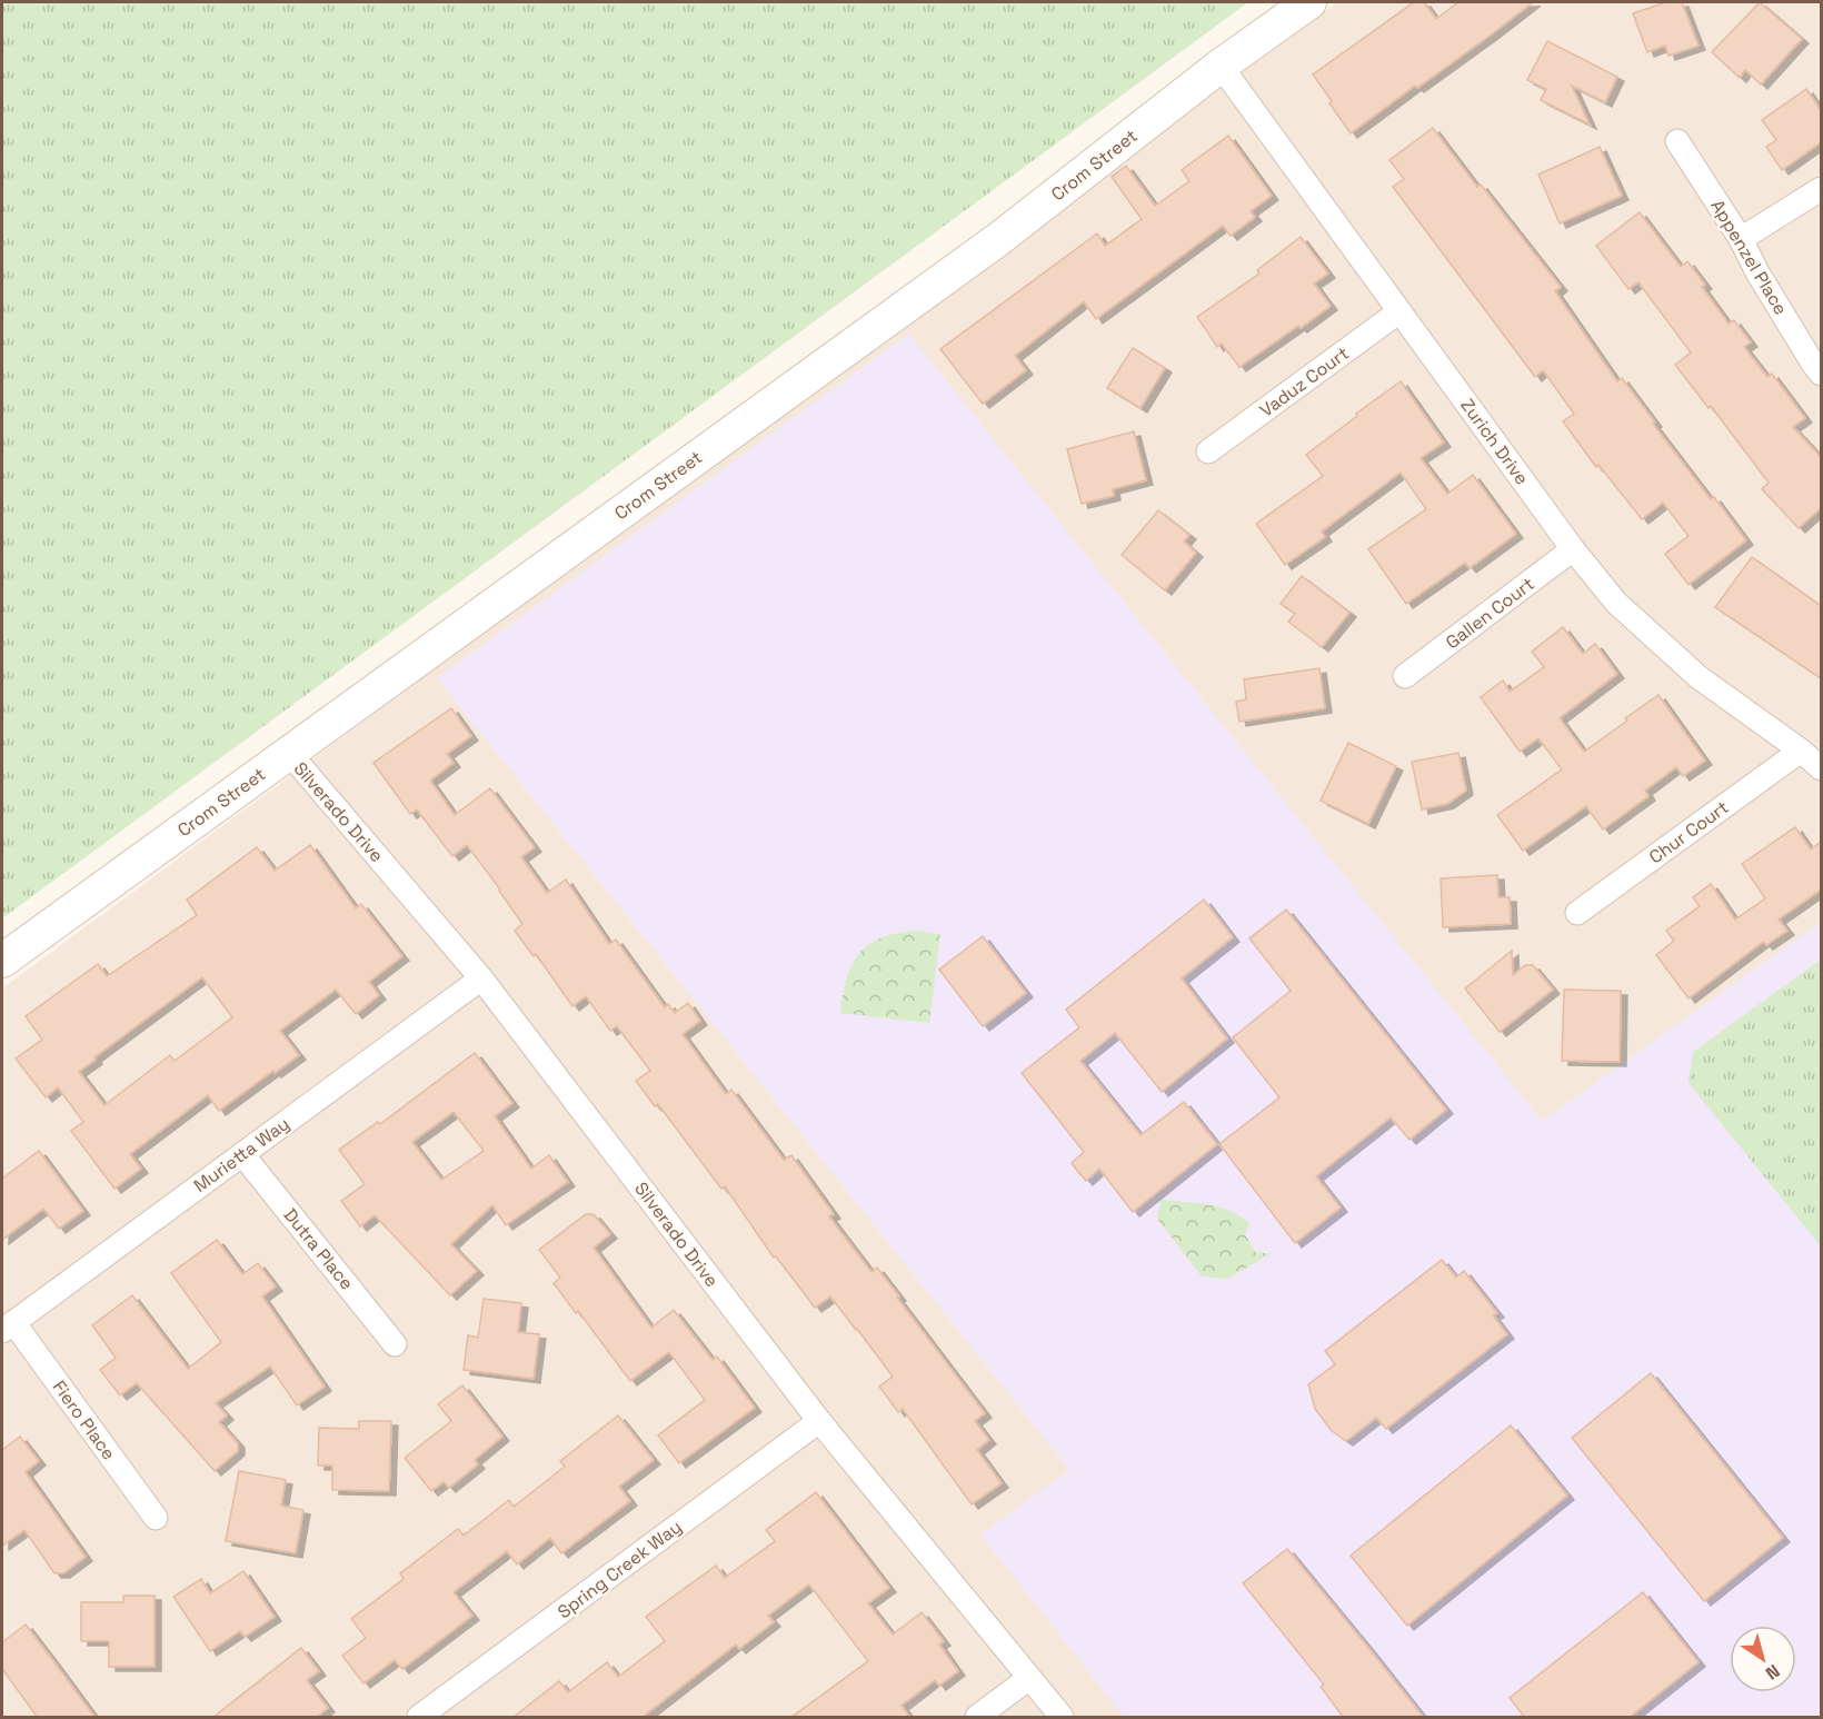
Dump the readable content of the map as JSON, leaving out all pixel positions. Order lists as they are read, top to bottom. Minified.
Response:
{"streets":{"street":["Crom Street","Appenzel Place","Vaduz Court","Zurich Drive","Gallen Court","Silverado Drive","Chur Court","Murietta Way","Dutra Place","Fiero Place","Spring Creek Way"]},"crossings":[["Crom Street","Zurich Drive"],["Crom Street","Silverado Drive"],["Vaduz Court","Zurich Drive"],["Zurich Drive","Gallen Court"],["Zurich Drive","Chur Court"],["Silverado Drive","Murietta Way"],["Silverado Drive","Spring Creek Way"],["Murietta Way","Dutra Place"],["Murietta Way","Fiero Place"]],"north":"bottom right"}
